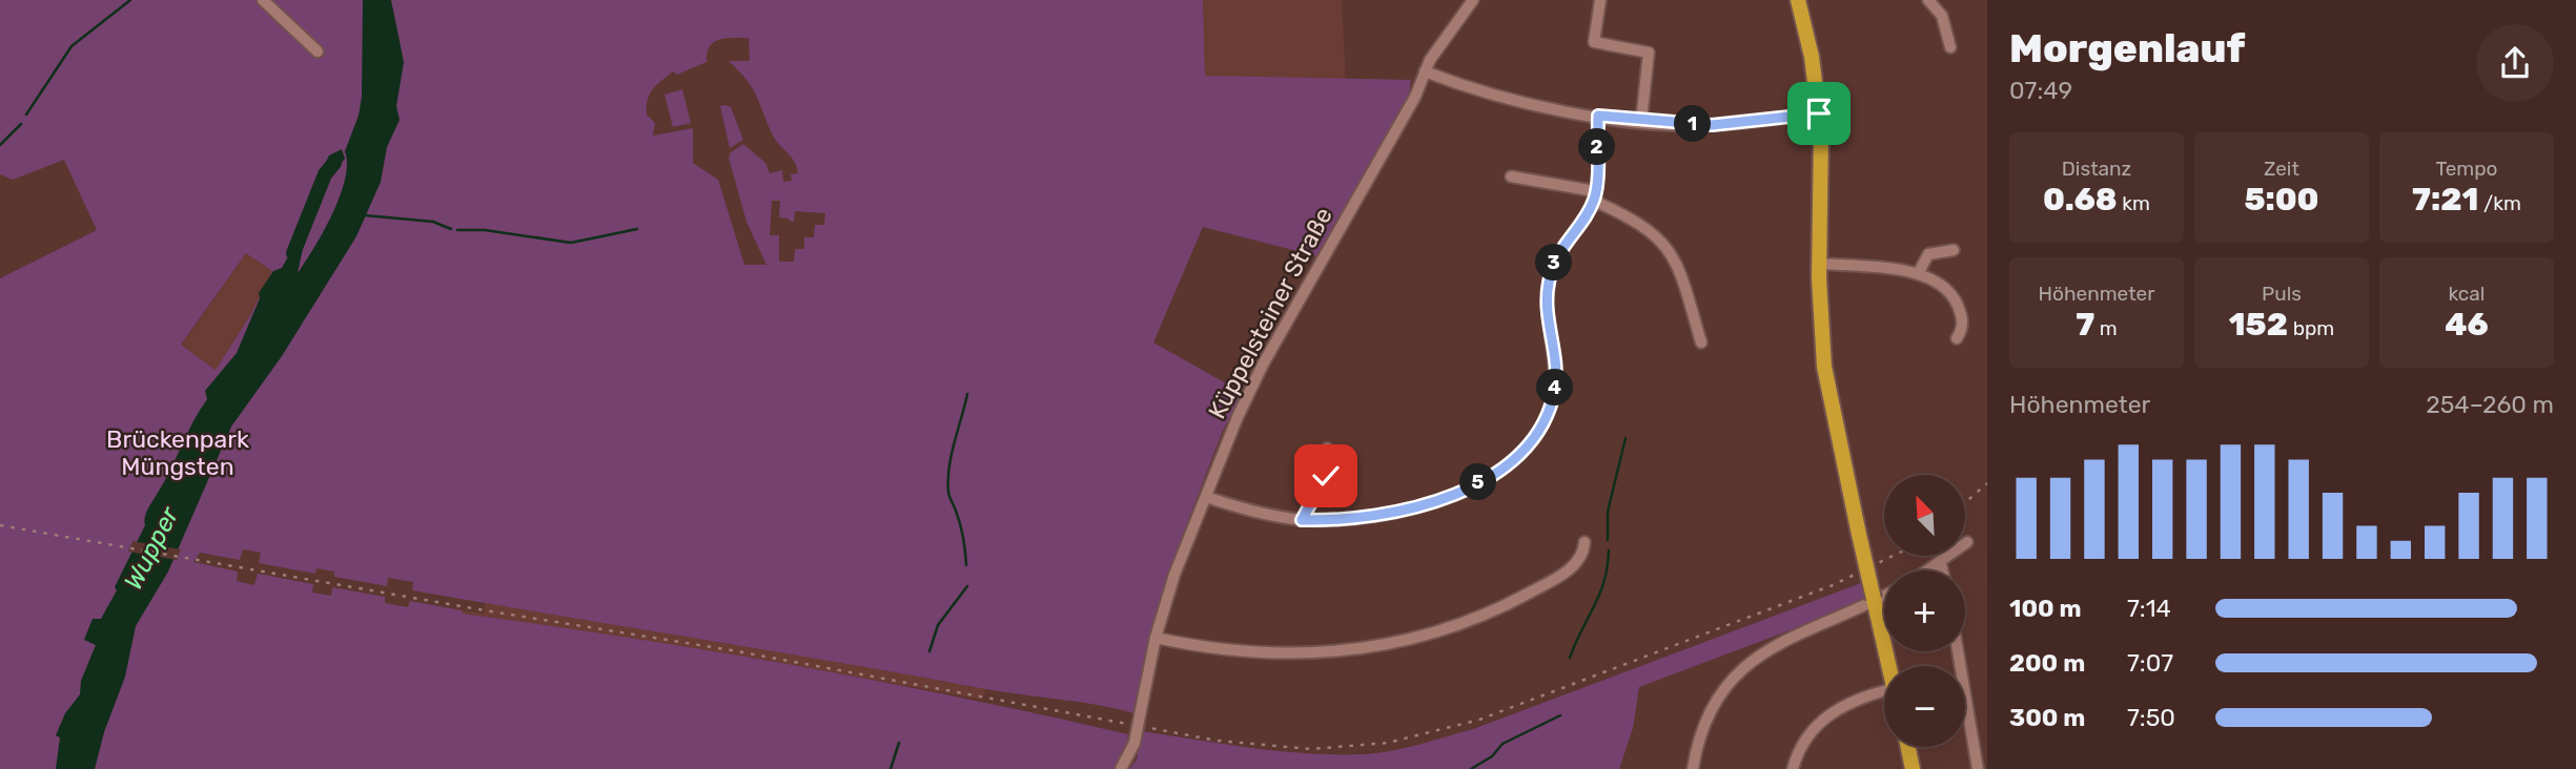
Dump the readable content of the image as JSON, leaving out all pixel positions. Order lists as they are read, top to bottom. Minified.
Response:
{"streets":{"street":["Küppelsteiner Straße"]},"water":["Wupper"],"parks":["Brückenpark Müngsten"],"north":"top left","page":{"heading":["Morgenlauf","07:49"],"pins":["1","2","3","4","5"],"stats":[["Distanz","0.68 km"],["Zeit","5:00"],["Tempo","7:21 /km"],["Höhenmeter","7 m"],["Puls","152 bpm"],["kcal","46"]],"chart":["Höhenmeter","254–260 m"],"map_buttons":["+","−"],"list":[{"name":"100 m","note":"7:14"},{"name":"200 m","note":"7:07"},{"name":"300 m","note":"7:50"}]}}
